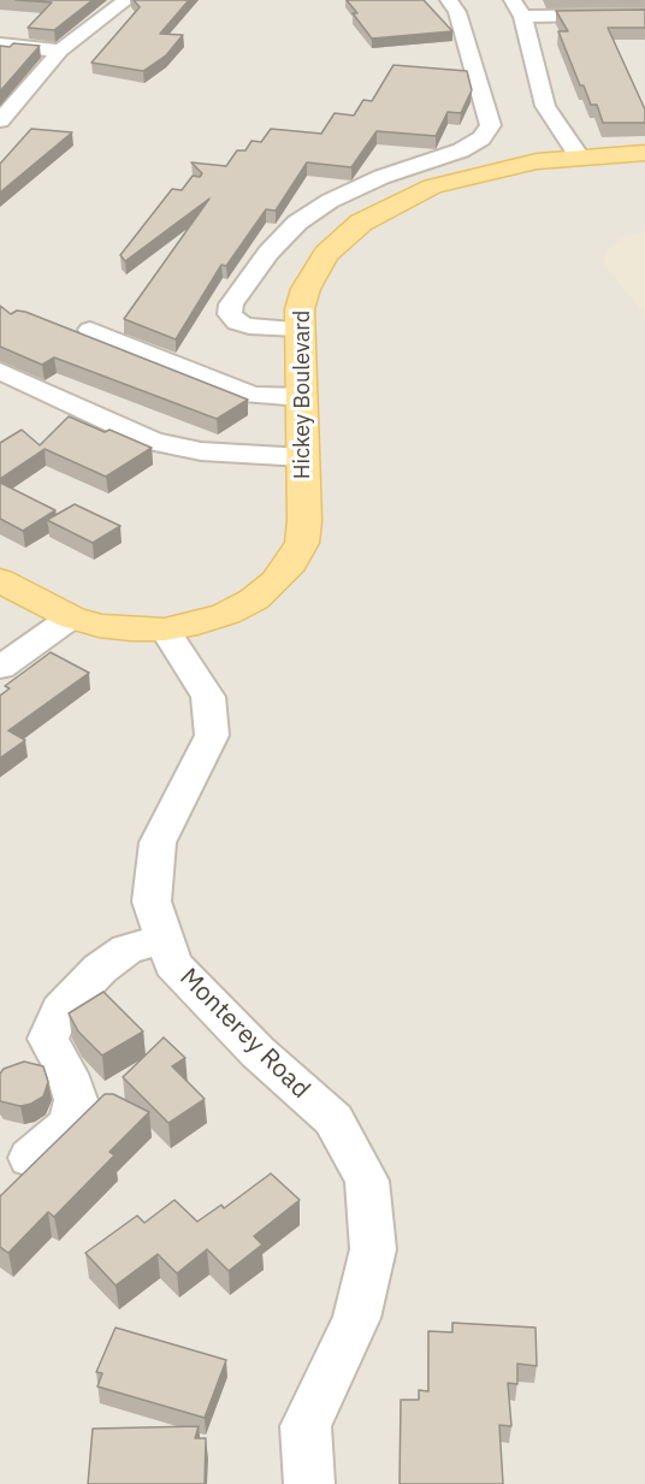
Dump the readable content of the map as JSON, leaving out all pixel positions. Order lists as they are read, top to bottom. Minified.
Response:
{"streets":{"main road":["Hickey Boulevard"],"street":["Monterey Road"]},"crossings":[["Hickey Boulevard","Monterey Road"]]}
